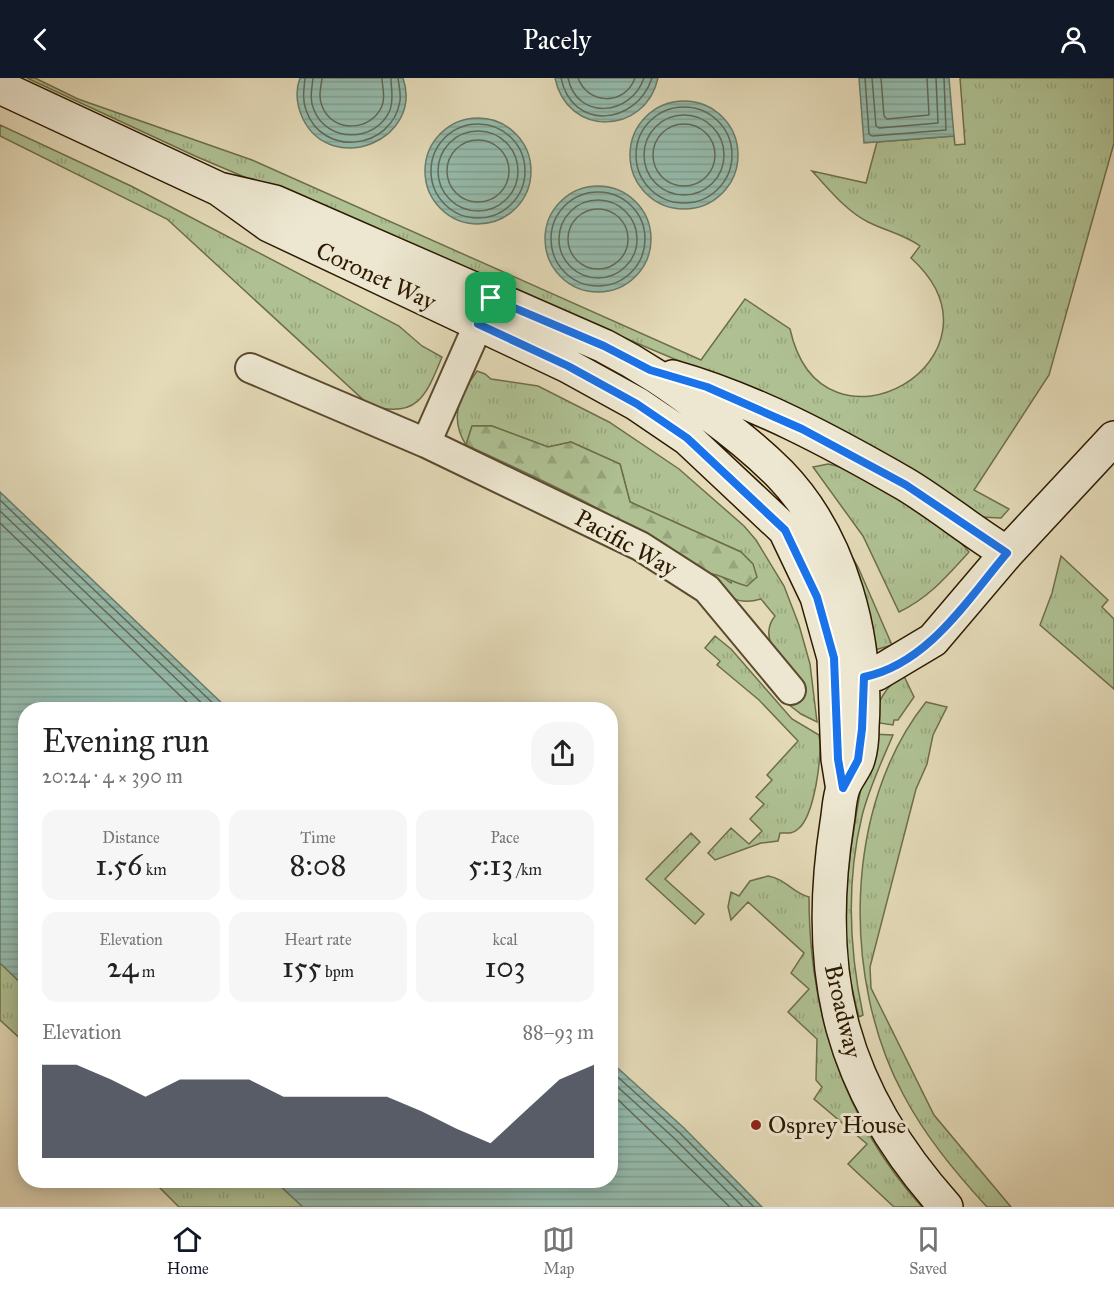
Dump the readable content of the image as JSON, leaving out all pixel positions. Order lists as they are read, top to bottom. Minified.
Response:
{"streets":{"street":["Coronet Way","Pacific Way","Broadway"]},"crossings":[["Coronet Way","Broadway"]],"places":["Osprey House"],"page":{"header":"Pacely","heading":["Evening run","20:24 · 4 × 390 m"],"stats":[["Distance","1.56 km"],["Time","8:08"],["Pace","5:13 /km"],["Elevation","24 m"],["Heart rate","155 bpm"],["kcal","103"]],"chart":["Elevation","88–93 m"],"tabs":["Home","Map","Saved"]}}
